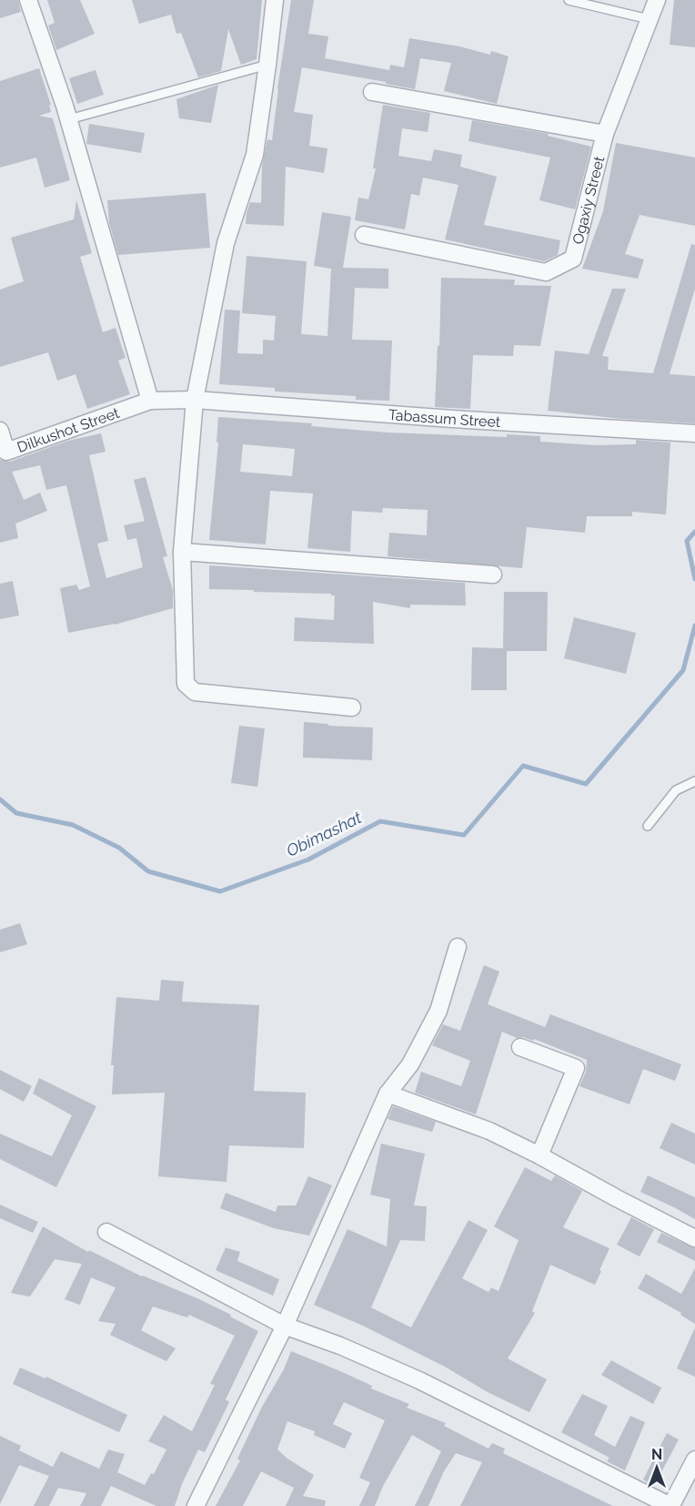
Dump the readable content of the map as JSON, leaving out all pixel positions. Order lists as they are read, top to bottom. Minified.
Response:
{"streets":{"street":["Ogaxiy Street","Tabassum Street","Dilkushot Street"]},"crossings":[["Tabassum Street","Dilkushot Street"]],"water":["Obimashat"],"north":"top"}
